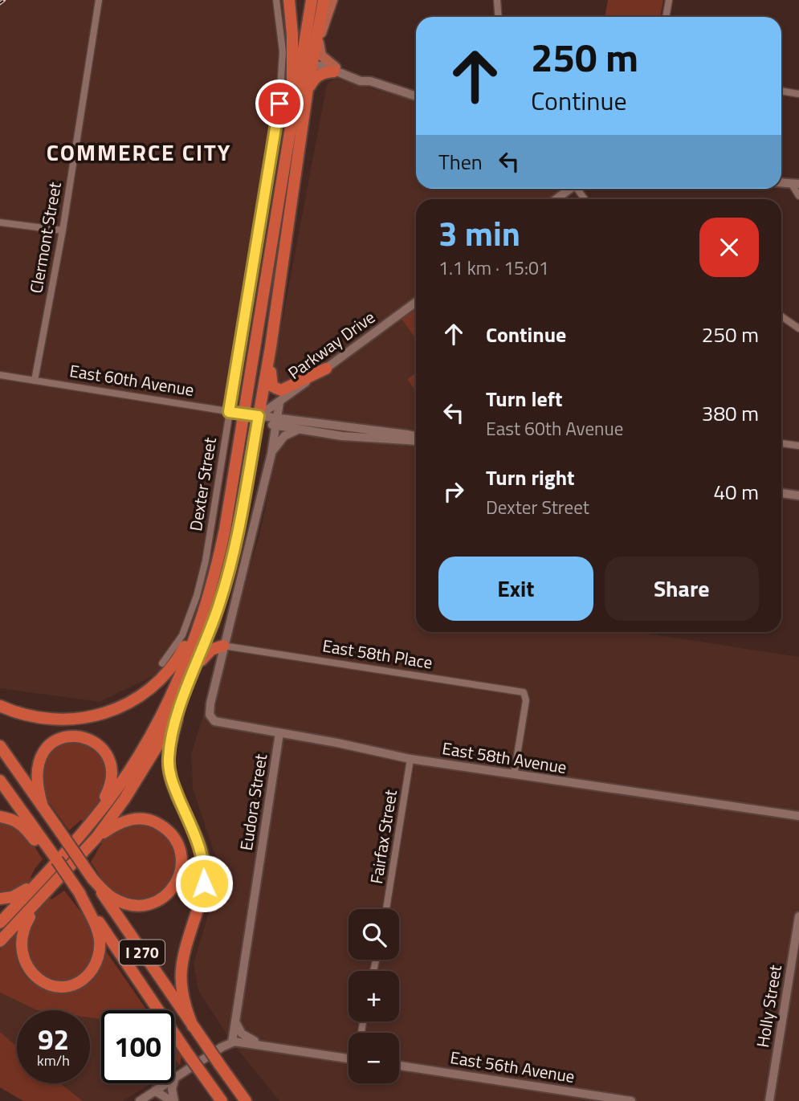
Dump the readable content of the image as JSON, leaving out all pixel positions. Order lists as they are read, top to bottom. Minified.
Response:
{"streets":{"highway":["I 270"],"street":["Clermont Street","Parkway Drive","East 60th Avenue","Dexter Street","East 58th Place","East 58th Avenue","Eudora Street","Fairfax Street","Holly Street","East 56th Avenue"]},"crossings":[["Clermont Street","East 60th Avenue"],["Parkway Drive","East 60th Avenue"],["East 60th Avenue","Dexter Street"],["East 58th Place","East 58th Avenue"],["East 58th Avenue","Eudora Street"],["East 58th Avenue","Fairfax Street"]],"districts":["COMMERCE CITY"],"page":{"turn":["250 m","Continue"],"then":"Then","heading":["3 min","1.1 km · 15:01"],"list":[{"name":"Continue","value":"250 m"},{"name":"Turn left","note":"East 60th Avenue","value":"380 m"},{"name":"Turn right","note":"Dexter Street","value":"40 m"}],"buttons":["Exit","Share"],"map_buttons":["+","−"],"speed":"92 km/h","limit":"100"}}
